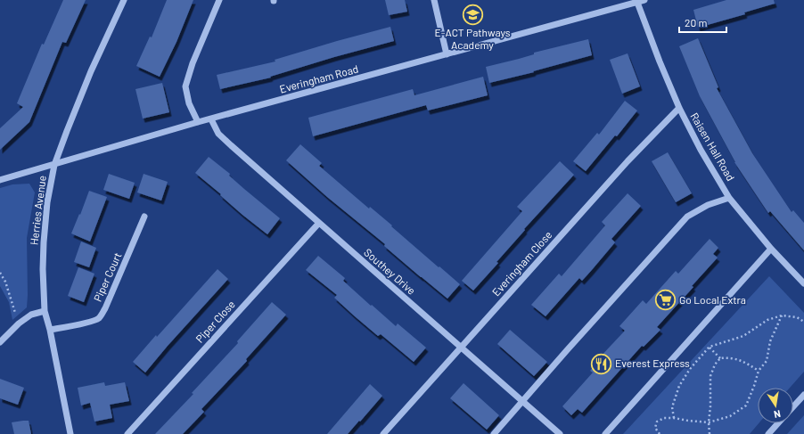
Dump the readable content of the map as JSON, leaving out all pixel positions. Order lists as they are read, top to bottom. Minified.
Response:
{"streets":{"street":["Everingham Road","Raisen Hall Road","Herries Avenue","Everingham Close","Southey Drive","Piper Court","Piper Close"]},"crossings":[["Everingham Road","Raisen Hall Road"],["Everingham Road","Herries Avenue"],["Everingham Road","Southey Drive"],["Raisen Hall Road","Everingham Close"],["Herries Avenue","Piper Court"],["Everingham Close","Southey Drive"],["Southey Drive","Piper Close"]],"places":{"school or university":["E-ACT Pathways Academy"],"supermarket":["Go Local Extra"],"restaurant":["Everest Express"]},"scale_bar":"20 m","north":"bottom"}
